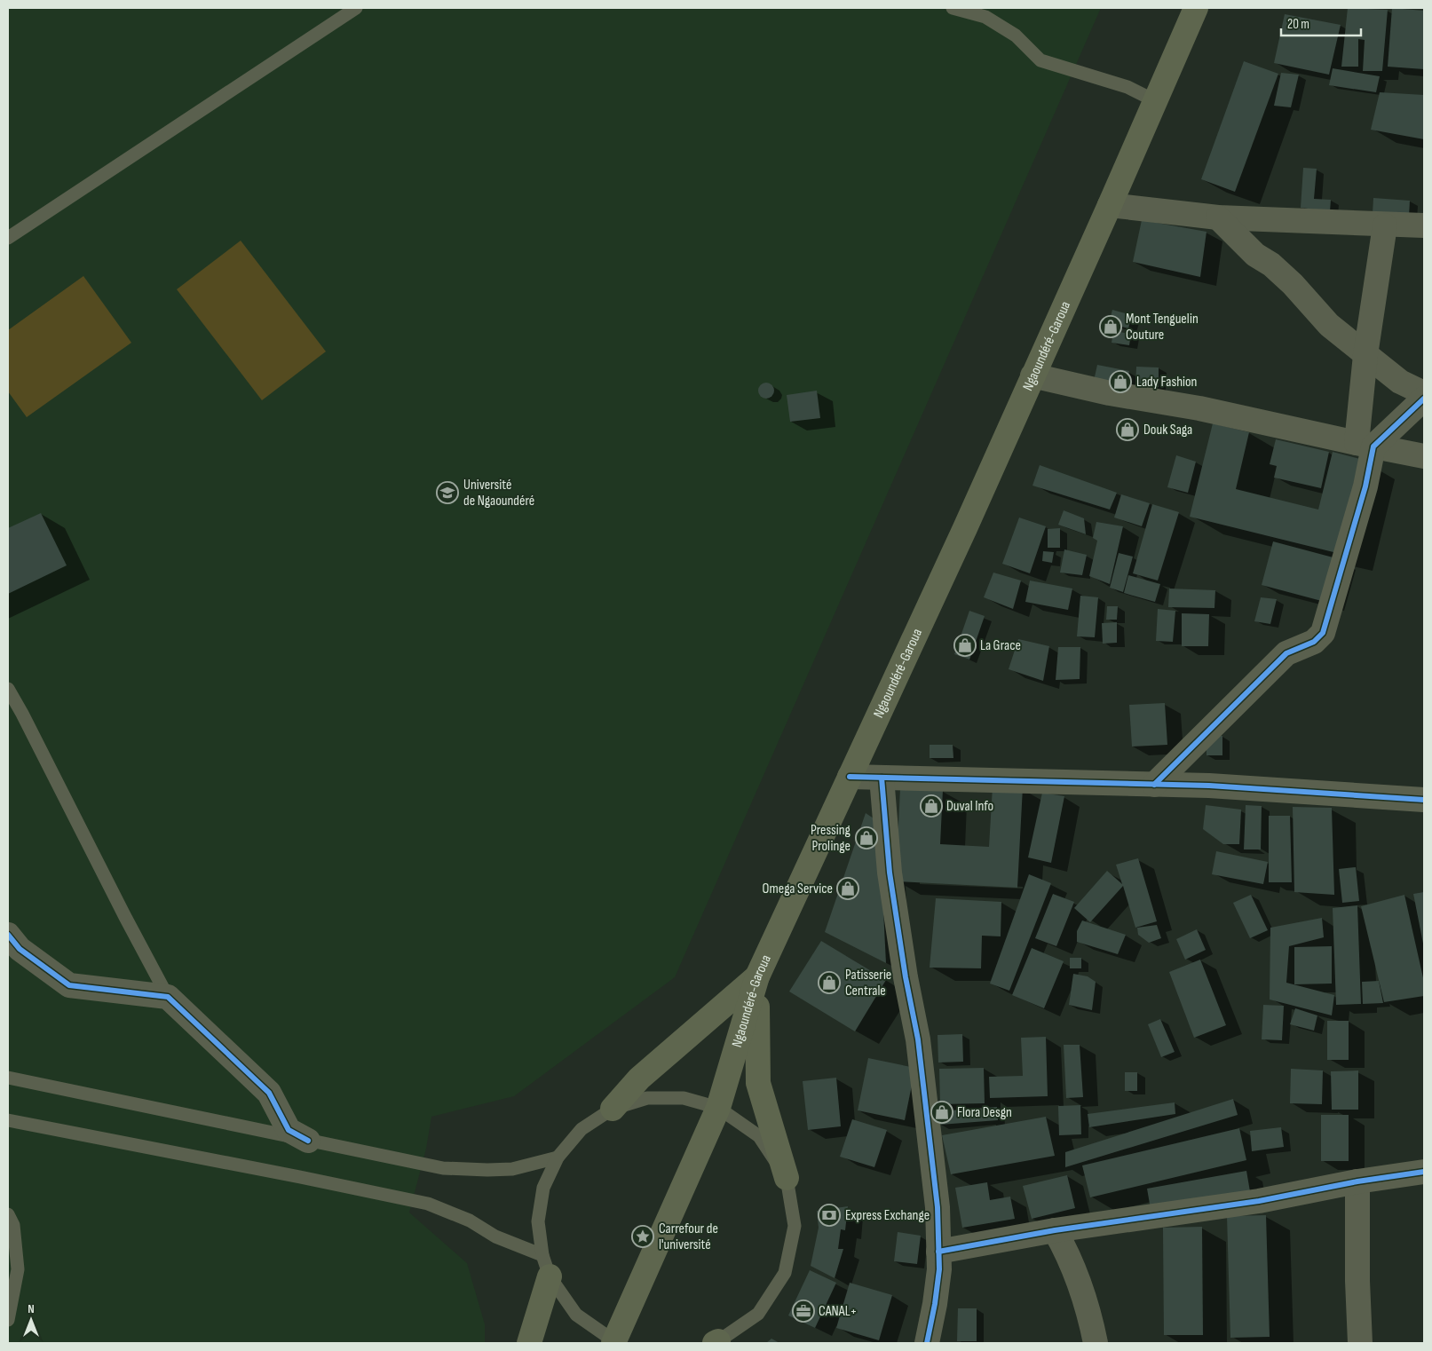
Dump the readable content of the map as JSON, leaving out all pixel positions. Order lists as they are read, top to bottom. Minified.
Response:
{"streets":{"highway":["Ngaoundéré-Garoua"]},"places":{"shop":["Mont Tenguelin Couture","Lady Fashion","Douk Saga","La Grace","Duval Info","Pressing Prolinge","Omega Service","Patisserie Centrale","Flora Desgn"],"school or university":["Université de Ngaoundéré"],"bank":["Express Exchange"],"place":["Carrefour de l'université"],"office":["CANAL+"]},"scale_bar":"20 m","north":"top"}
